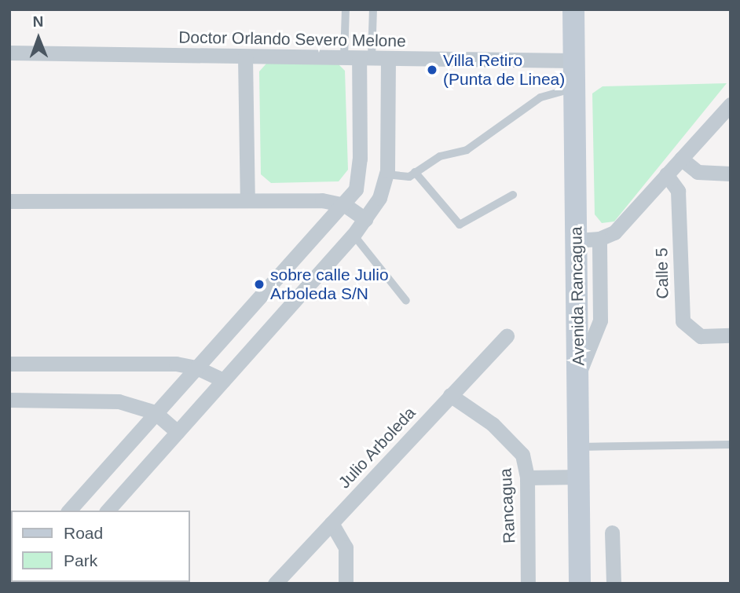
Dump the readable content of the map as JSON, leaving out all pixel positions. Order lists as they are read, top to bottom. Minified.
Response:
{"streets":{"main road":["Avenida Rancagua"],"street":["Doctor Orlando Severo Melone","Calle 5","Julio Arboleda","Rancagua"]},"crossings":[["Doctor Orlando Severo Melone","Avenida Rancagua"],["Julio Arboleda","Rancagua"]],"places":["Villa Retiro (Punta de Linea)","sobre calle Julio Arboleda S/N"],"legend":["Road","Park"],"north":"top"}
